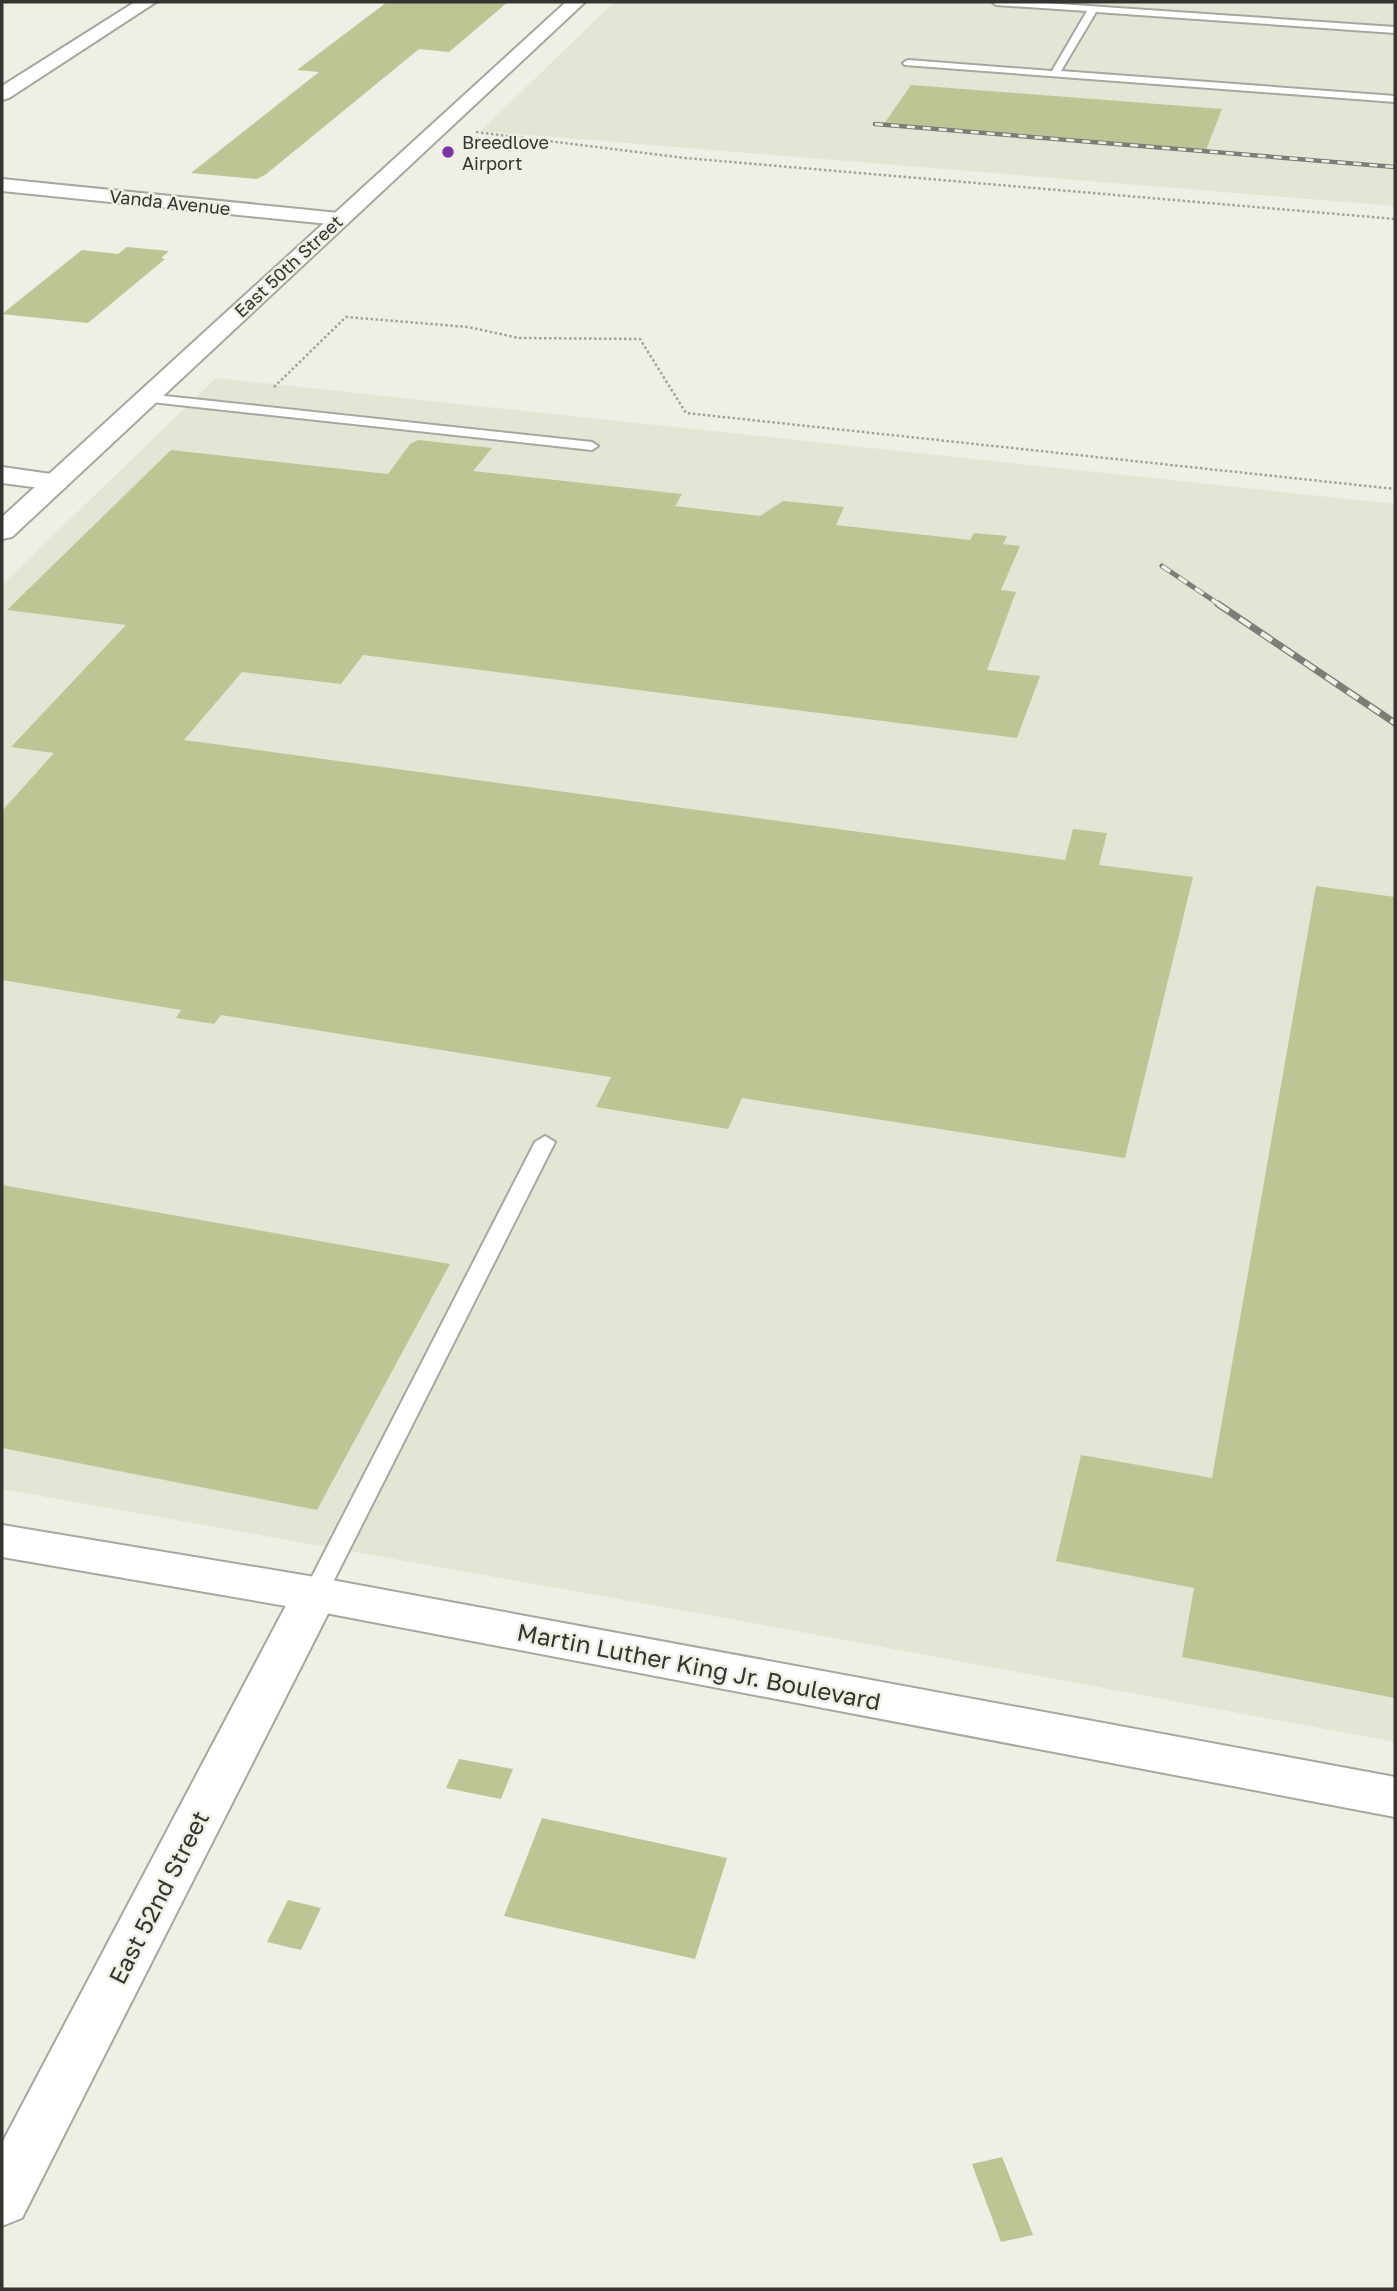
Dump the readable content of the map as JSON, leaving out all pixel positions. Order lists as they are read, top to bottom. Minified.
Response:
{"streets":{"main road":["Vanda Avenue","East 50th Street","Martin Luther King Jr. Boulevard","East 52nd Street"]},"crossings":[["Vanda Avenue","East 50th Street"],["Martin Luther King Jr. Boulevard","East 52nd Street"]],"places":["Breedlove Airport"]}
